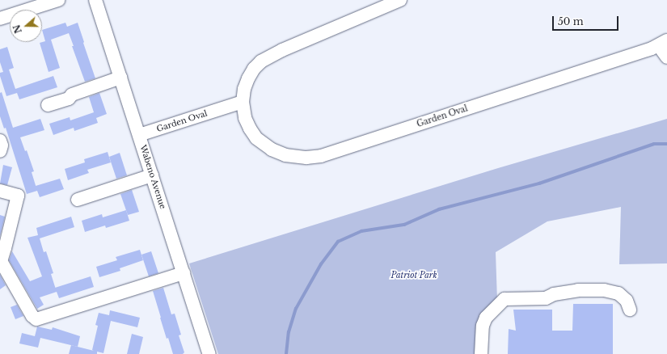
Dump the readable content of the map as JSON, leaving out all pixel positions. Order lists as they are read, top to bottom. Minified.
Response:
{"streets":{"street":["Garden Oval","Wabeno Avenue"]},"crossings":[["Garden Oval","Wabeno Avenue"]],"parks":["Patriot Park"],"scale_bar":"50 m","north":"left"}
